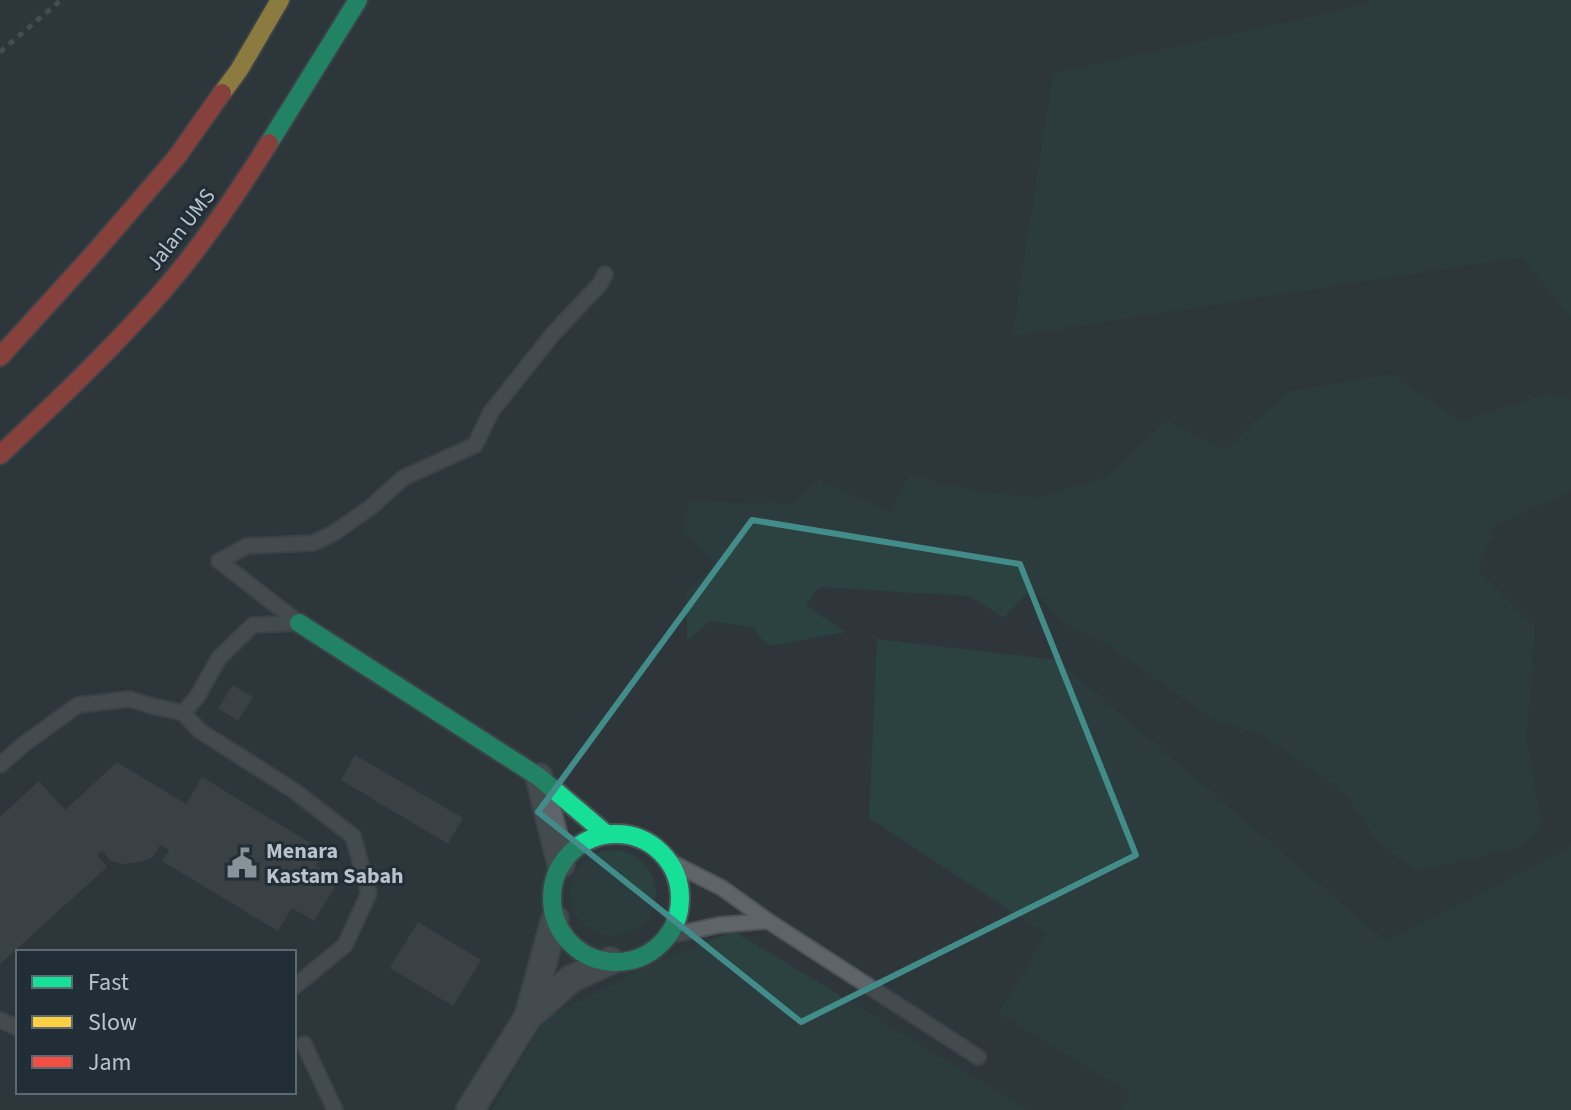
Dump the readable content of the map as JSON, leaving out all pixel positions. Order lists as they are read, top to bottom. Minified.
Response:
{"streets":{"main road":["Jalan UMS"]},"places":{"public building":["Menara Kastam Sabah"]},"legend":["Fast","Slow","Jam"]}
